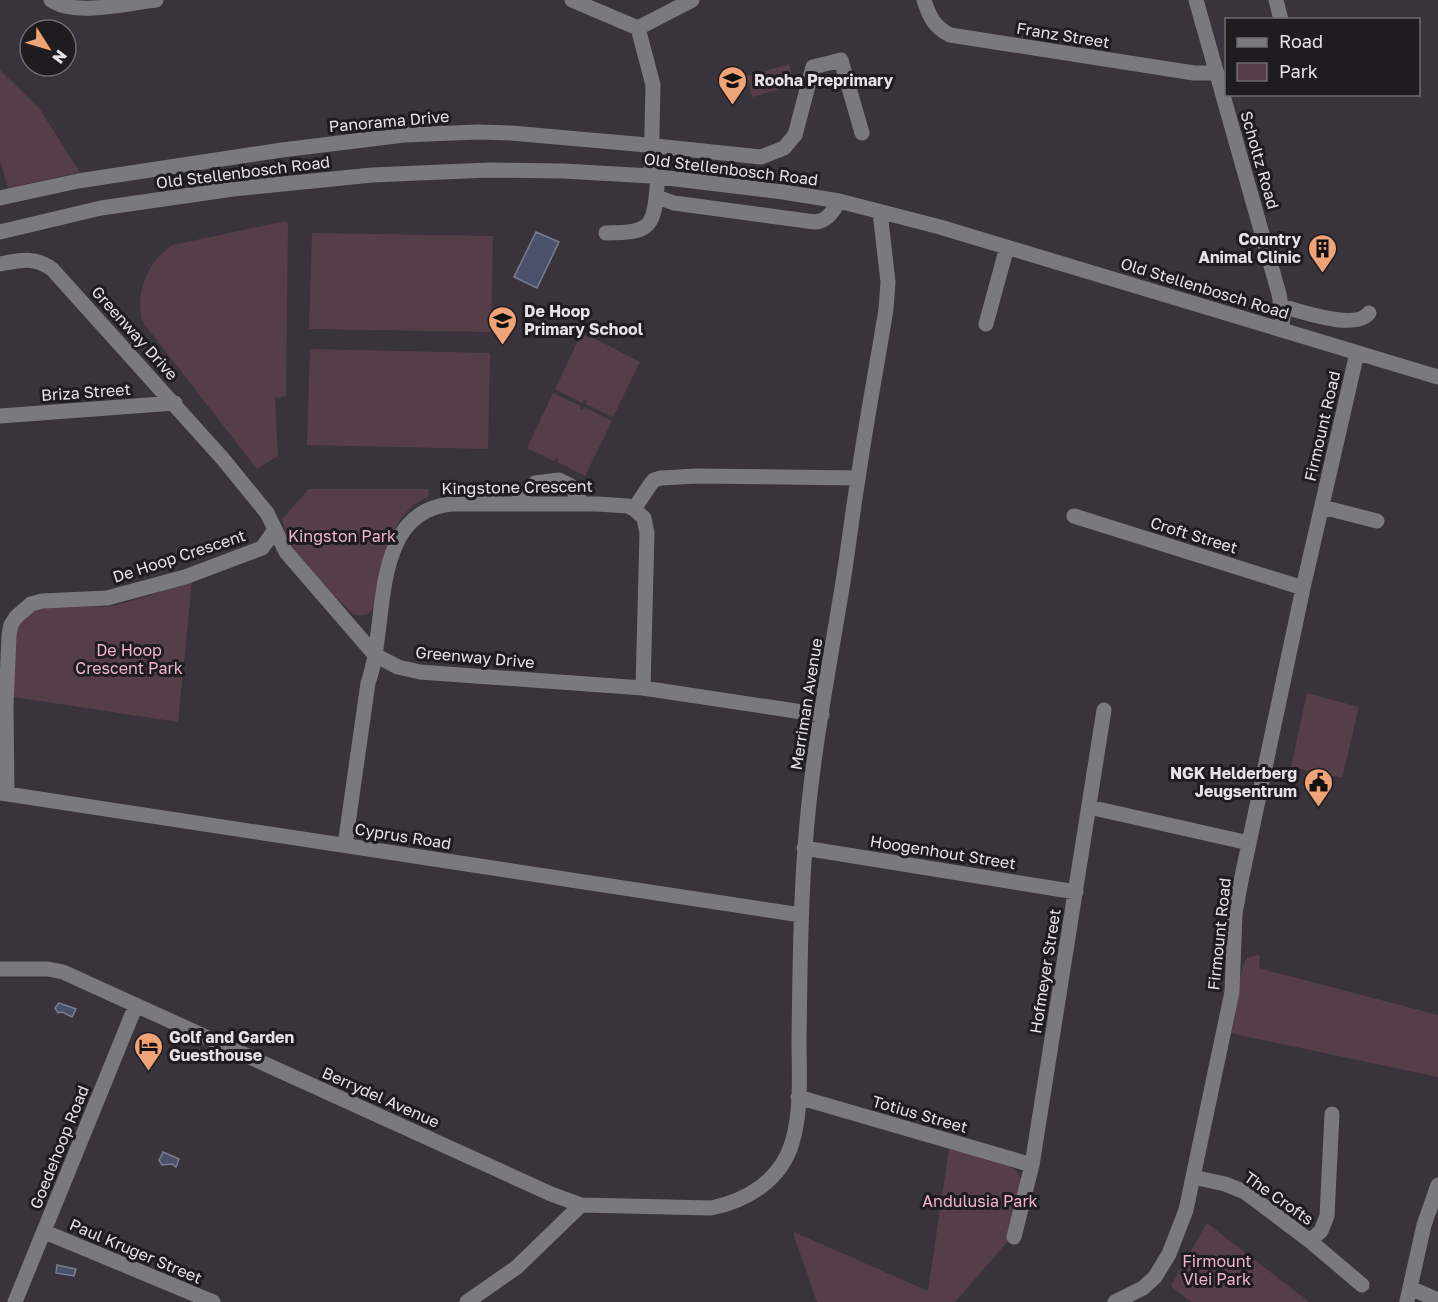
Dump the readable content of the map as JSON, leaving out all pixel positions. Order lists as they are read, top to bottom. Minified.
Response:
{"streets":{"street":["Franz Street","Panorama Drive","Scholtz Road","Old Stellenbosch Road","Greenway Drive","Briza Street","Firmount Road","Kingstone Crescent","Croft Street","De Hoop Crescent","Merriman Avenue","Cyprus Road","Hoogenhout Street","Hofmeyer Street","Berrydel Avenue","Totius Street","Goedehoop Road","The Crofts","Paul Kruger Street"]},"crossings":[["Franz Street","Scholtz Road"],["Scholtz Road","Old Stellenbosch Road"],["Old Stellenbosch Road","Firmount Road"],["Old Stellenbosch Road","Merriman Avenue"],["Greenway Drive","Briza Street"],["Greenway Drive","Kingstone Crescent"],["Greenway Drive","De Hoop Crescent"],["Greenway Drive","Merriman Avenue"],["Firmount Road","Croft Street"],["Firmount Road","The Crofts"],["Kingstone Crescent","Cyprus Road"],["De Hoop Crescent","Cyprus Road"],["Merriman Avenue","Cyprus Road"],["Merriman Avenue","Hoogenhout Street"],["Merriman Avenue","Berrydel Avenue"],["Merriman Avenue","Totius Street"],["Hoogenhout Street","Hofmeyer Street"],["Hofmeyer Street","Totius Street"],["Berrydel Avenue","Goedehoop Road"],["Goedehoop Road","Paul Kruger Street"]],"parks":["Kingston Park","De Hoop Crescent Park","Andulusia Park","Firmount Vlei Park"],"places":{"school or university":["Rooha Preprimary","De Hoop Primary School"],"building":["Country Animal Clinic"],"public building":["NGK Helderberg Jeugsentrum"],"hotel":["Golf and Garden Guesthouse"]},"legend":["Road","Park"],"north":"bottom right"}
